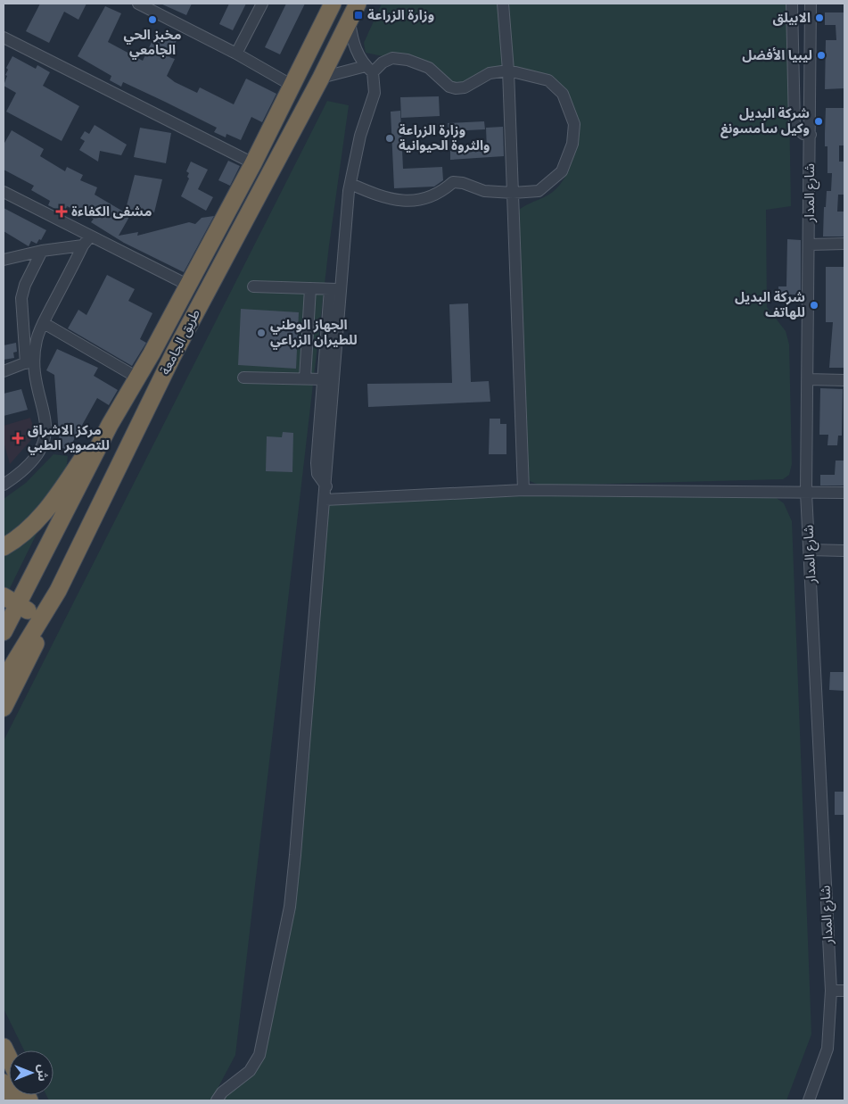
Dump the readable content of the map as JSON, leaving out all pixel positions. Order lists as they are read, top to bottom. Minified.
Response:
{"streets":{"highway":["طريق الجامعة"],"street":["شارع المدار"]},"places":{"transit":["وزارة الزراعة"],"other":["الابيلق","مخبز الحي الجامعي","ليبيا الأفضل","شركة البديل وكيل سامسونغ","وزارة الزراعة والثروة الحيوانية","شركة البديل للهاتف","الجهاز الوطني للطيران الزراعي"],"health":["مشفى الكفاءة","مركز الاشراق للتصوير الطبي"]},"north":"right"}
